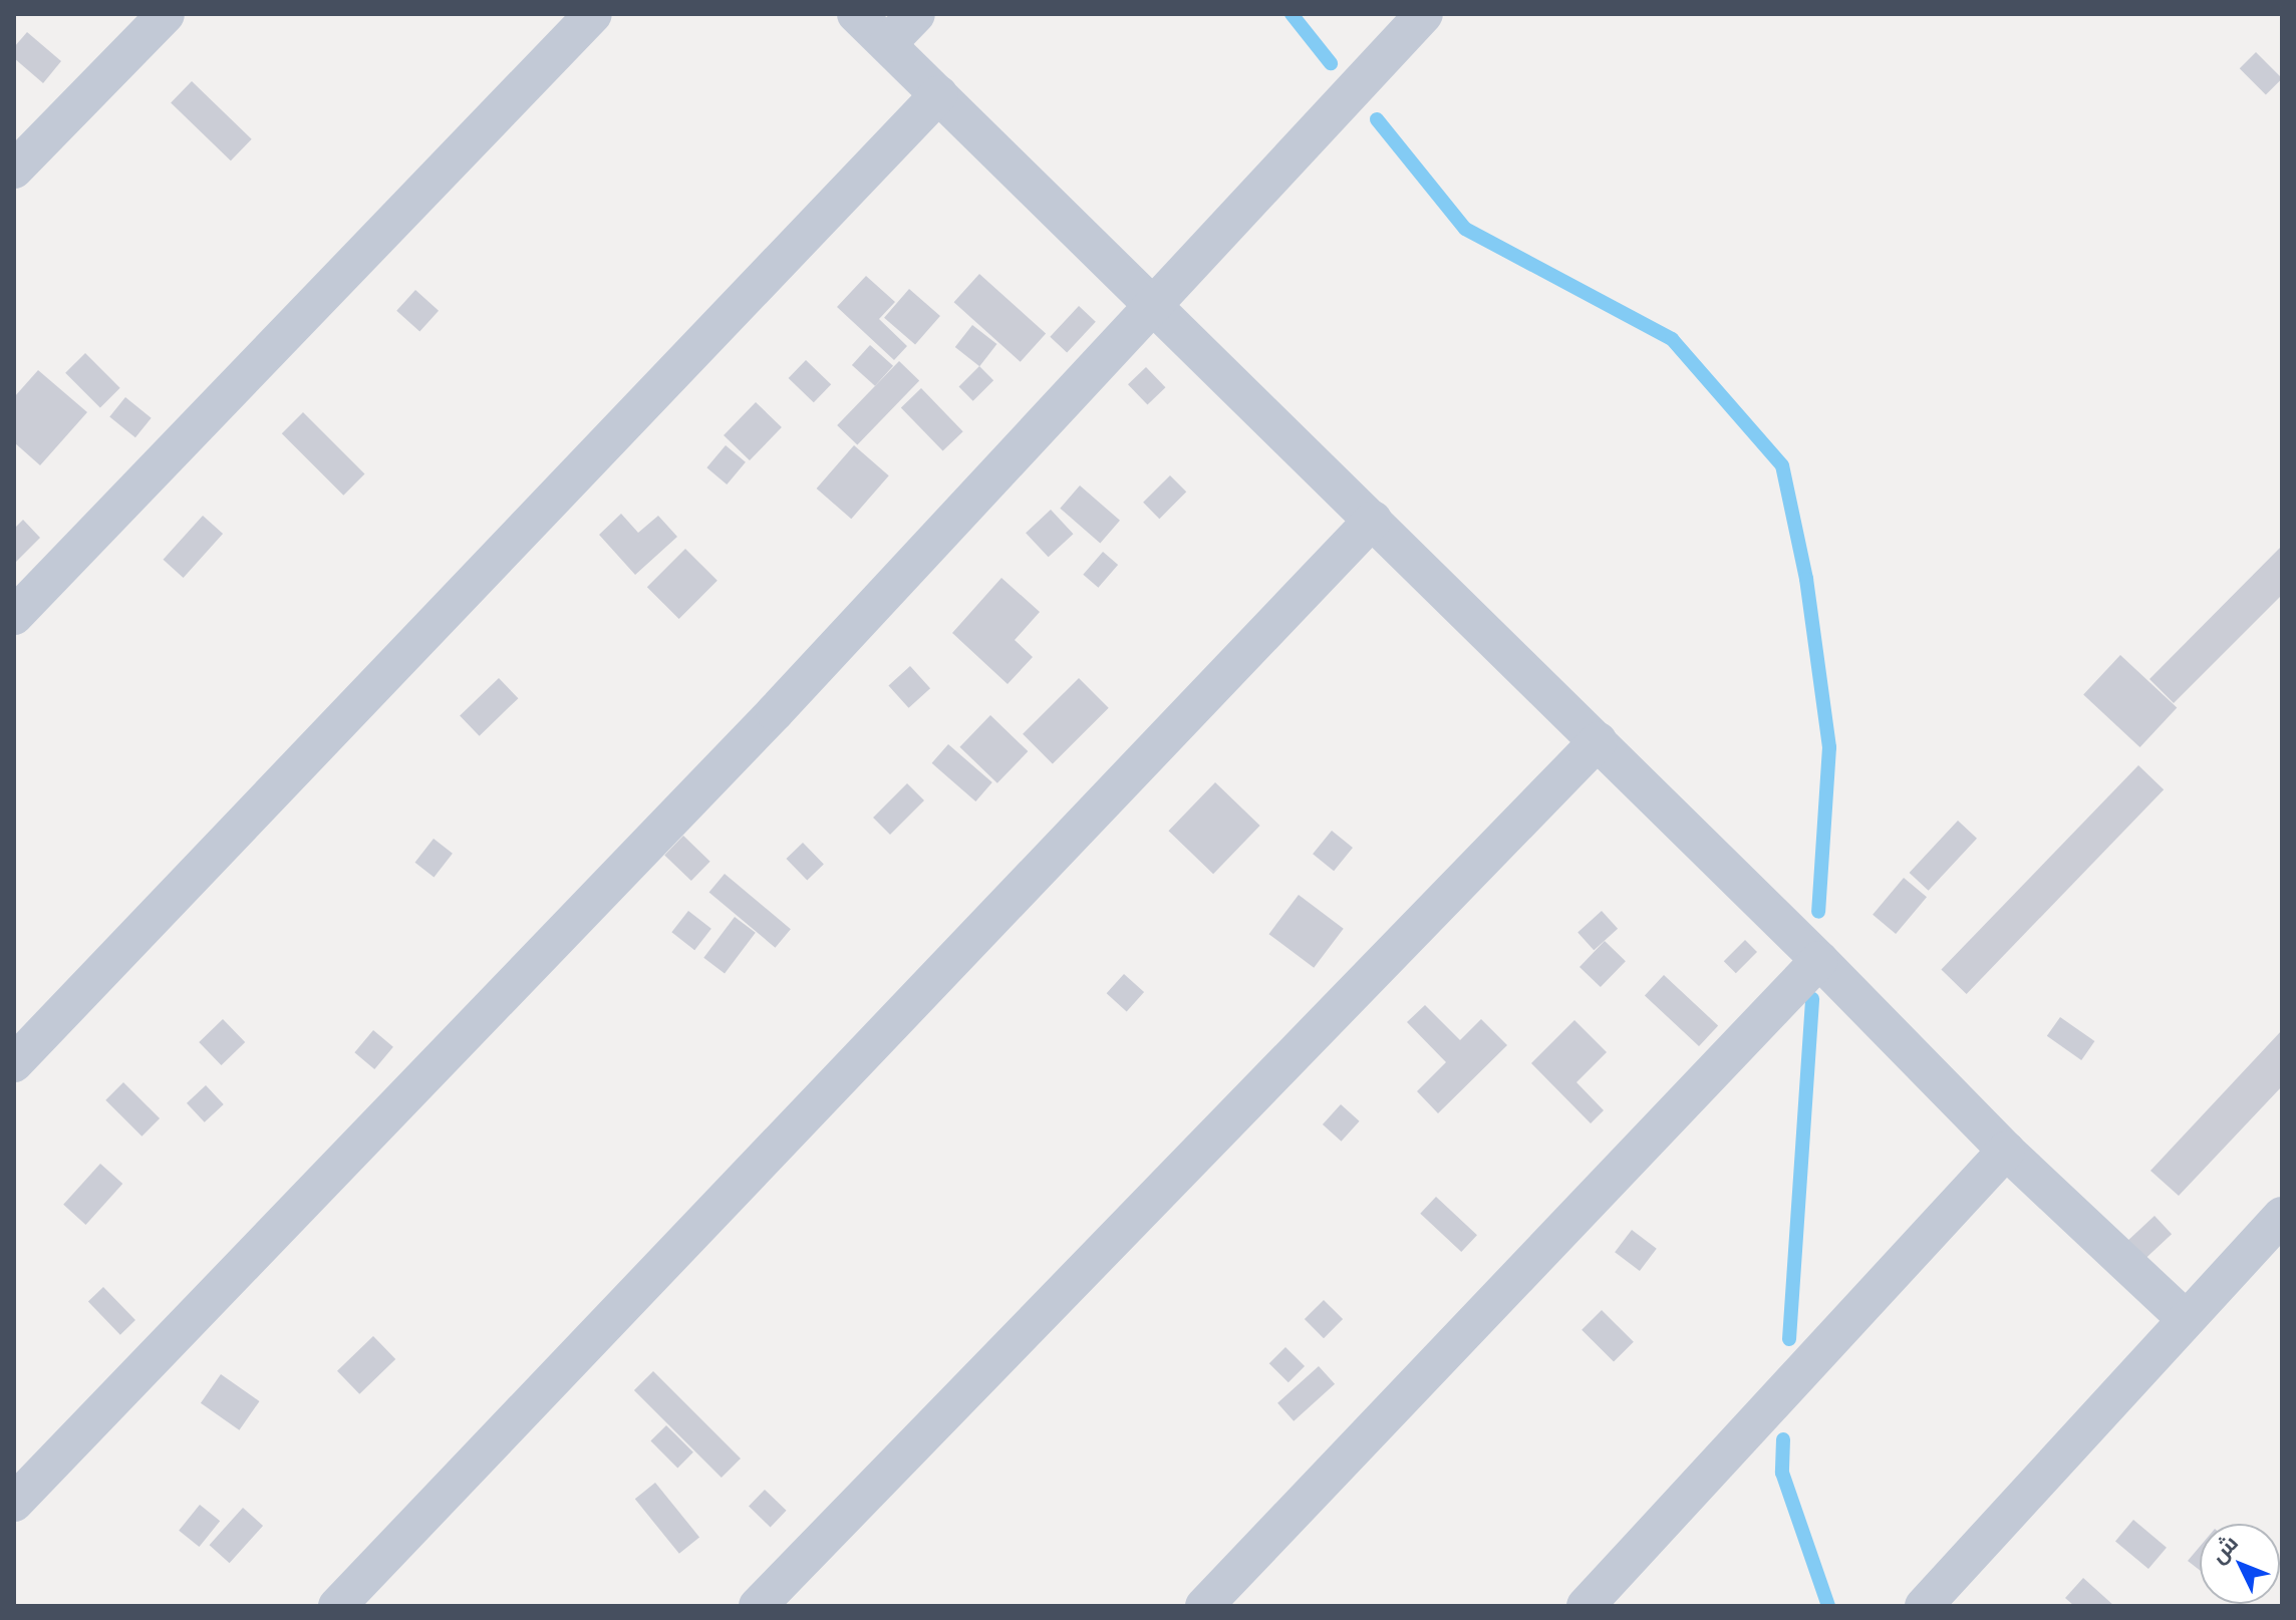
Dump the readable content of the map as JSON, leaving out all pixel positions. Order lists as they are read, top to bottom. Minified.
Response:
{"north":"top left"}
